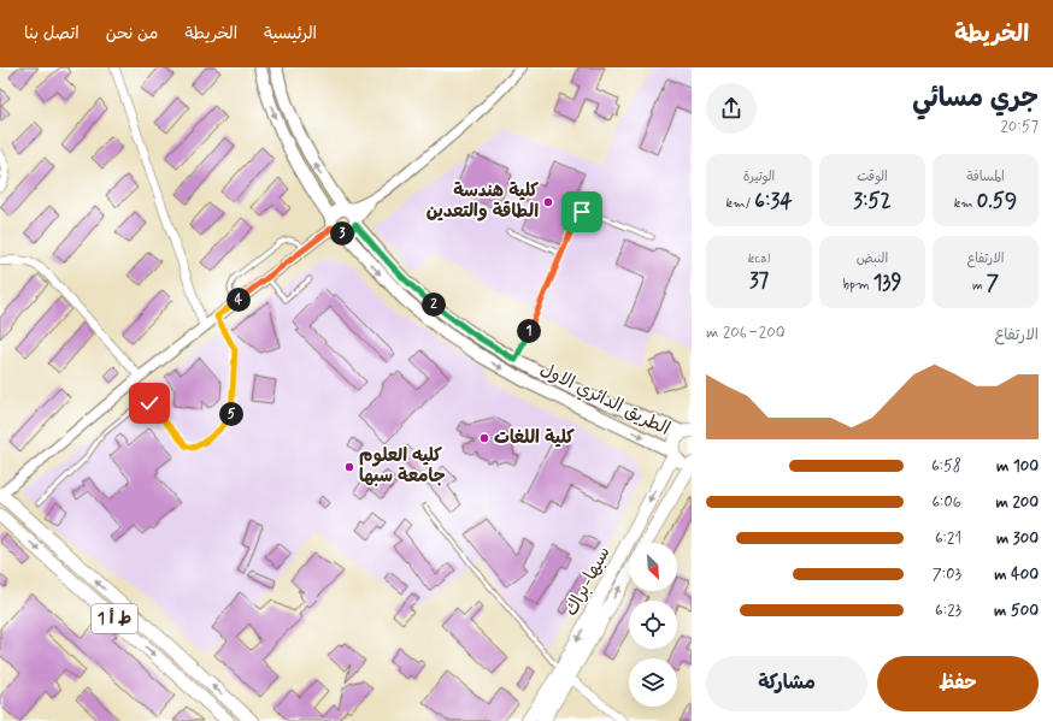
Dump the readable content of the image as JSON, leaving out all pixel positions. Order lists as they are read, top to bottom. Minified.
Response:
{"streets":{"highway":["سبها-براك","ط أ 1"],"main road":["الطريق الدائري الاول"]},"crossings":[["الطريق الدائري الاول","سبها-براك"]],"places":["كلية هندسة الطاقة والتعدين","كلية اللغات","كليه العلوم جامعة سبها"],"north":"bottom right","page":{"header":"الخريطة","nav":["الرئيسية","الخريطة","من نحن","اتصل بنا"],"heading":["جري مسائي","20:57"],"stats":[["المسافة","0.59 km"],["الوقت","3:52"],["الوتيرة","6:34 /km"],["الارتفاع","7 m"],["النبض","139 bpm"],["kcal","37"]],"pins":["3","4","2","1","5"],"chart":["الارتفاع","200–206 m"],"list":[{"name":"100 m","note":"6:58"},{"name":"200 m","note":"6:06"},{"name":"300 m","note":"6:21"},{"name":"400 m","note":"7:03"},{"name":"500 m","note":"6:23"}],"buttons":["حفظ","مشاركة"]}}
